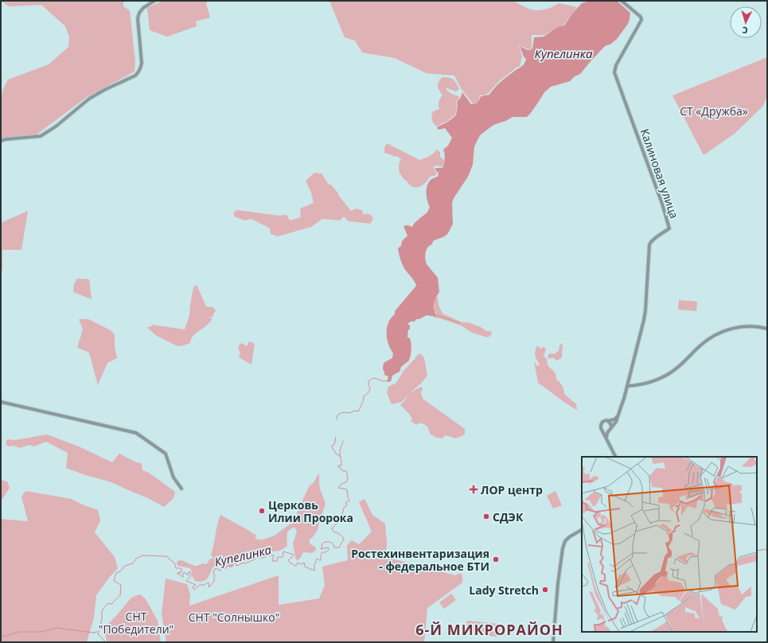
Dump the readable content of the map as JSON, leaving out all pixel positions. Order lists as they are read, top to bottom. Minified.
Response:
{"streets":{"street":["Калиновая улица"]},"districts":["6-Й МИКРОРАЙОН"],"water":["Купелинка"],"parks":["СТ «Дружба»","СНТ \"Победители\"","СНТ \"Солнышко\""],"places":{"health":["ЛОР центр"],"other":["Церковь Илии Пророка","СДЭК","Ростехинвентаризация - федеральное БТИ","Lady Stretch"]},"north":"bottom"}
